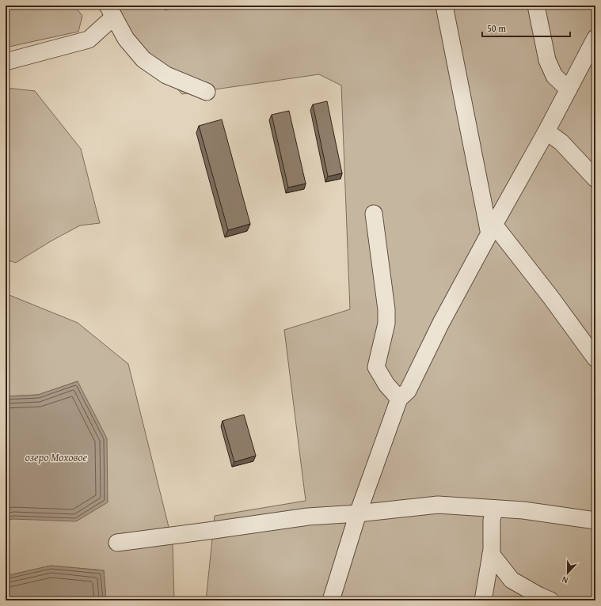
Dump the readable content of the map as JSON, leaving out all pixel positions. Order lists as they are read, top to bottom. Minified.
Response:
{"water":["озеро Моховое"],"scale_bar":"50 m","north":"bottom"}
